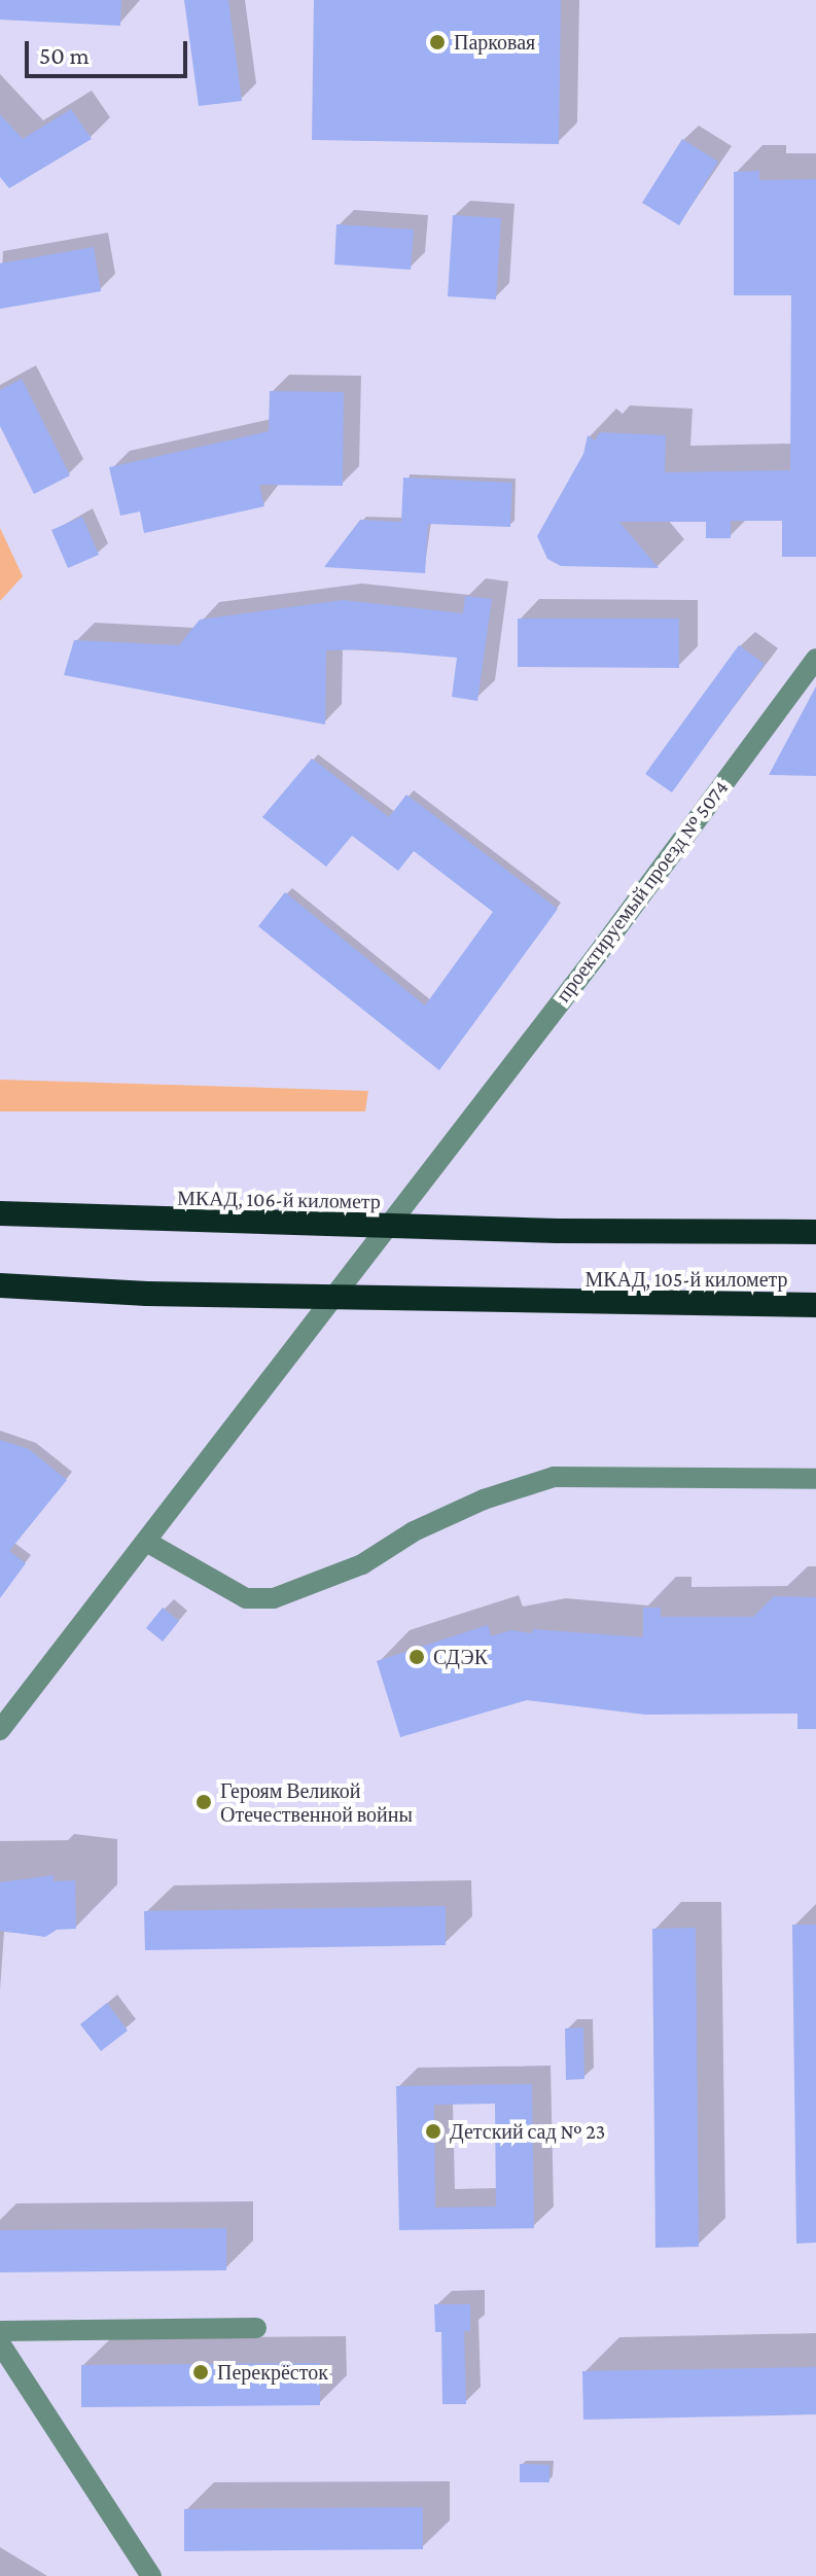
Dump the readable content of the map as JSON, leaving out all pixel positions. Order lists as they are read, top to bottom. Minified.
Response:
{"streets":{"highway":["МКАД, 106-й километр","МКАД, 105-й километр"],"street":["проектируемый проезд № 5074"]},"places":["Парковая","СДЭК","Героям Великой Отечественной войны","Детский сад № 23","Перекрёсток"],"scale_bar":"50 m"}
